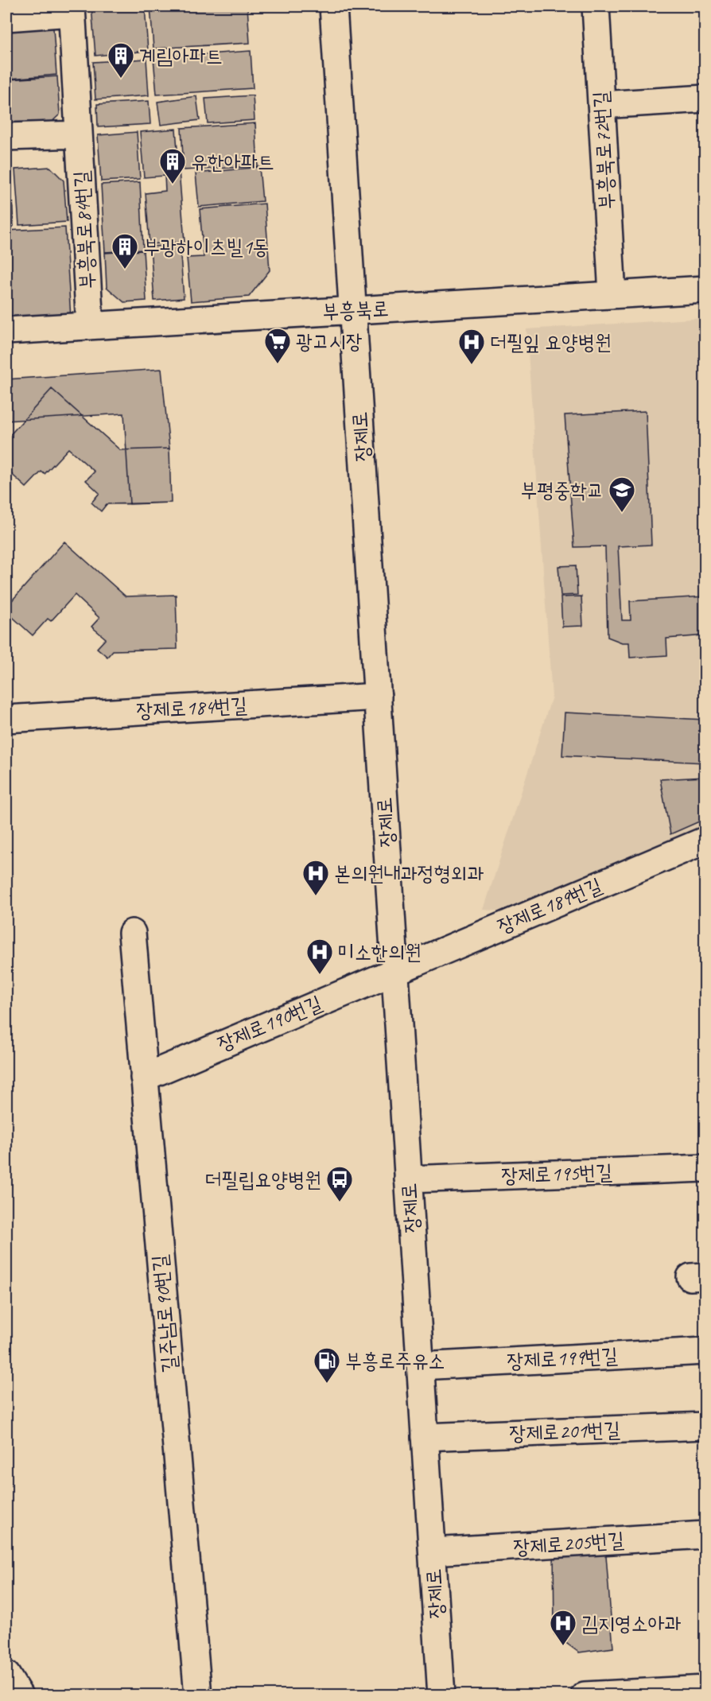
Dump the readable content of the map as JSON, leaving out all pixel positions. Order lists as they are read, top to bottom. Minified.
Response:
{"streets":{"main road":["부흥북로72번길","부흥북로84번길","부흥북로","장제로","장제로184번길","장제로189번길","장제로190번길","장제로195번길","길주남로90번길","장제로199번길","장제로201번길","장제로205번길"]},"crossings":[["부흥북로72번길","부흥북로"],["부흥북로84번길","부흥북로"],["부흥북로","장제로"],["장제로","장제로184번길"],["장제로","장제로189번길"],["장제로","장제로190번길"],["장제로","장제로195번길"],["장제로","장제로199번길"],["장제로","장제로201번길"],["장제로","장제로205번길"],["장제로189번길","장제로190번길"],["장제로190번길","길주남로90번길"]],"places":{"building":["계림아파트","유한아파트","부광하이츠빌1동"],"supermarket":["광고시장"],"hospital":["더필잎 요양병원","본의원내과정형외과","미소한의원","김지영소아과"],"school or university":["부평중학교"],"bus stop":["더필립요양병원"],"fuel station":["부흥로주유소"]}}
